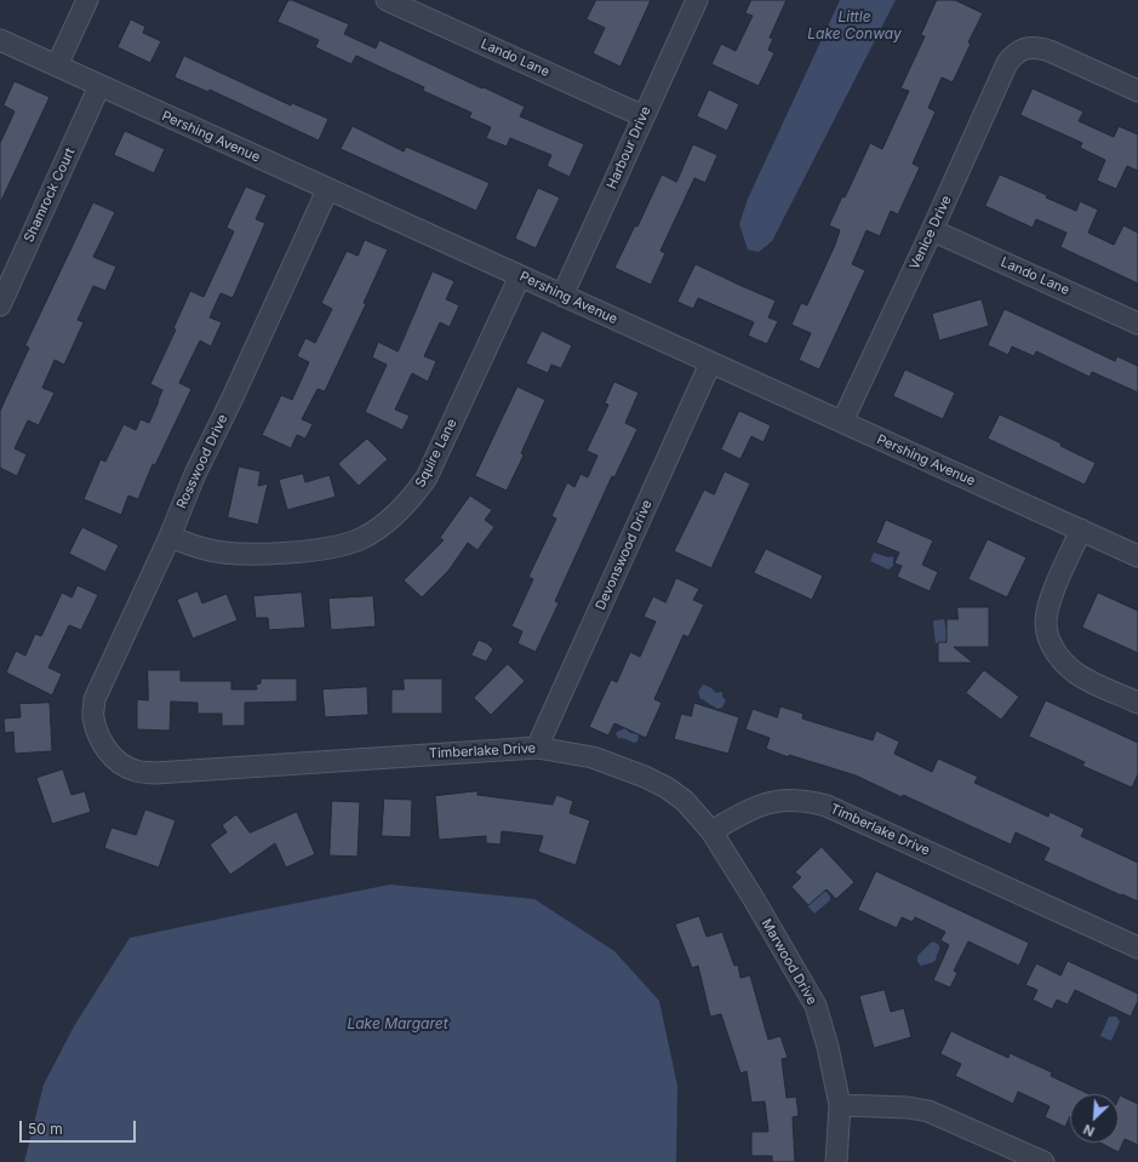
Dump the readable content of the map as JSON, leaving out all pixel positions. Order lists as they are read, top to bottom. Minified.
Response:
{"streets":{"street":["Lando Lane","Pershing Avenue","Harbour Drive","Shamrock Court","Venice Drive","Squire Lane","Rosswood Drive","Devonswood Drive","Timberlake Drive","Marwood Drive"]},"crossings":[["Lando Lane","Harbour Drive"],["Lando Lane","Venice Drive"],["Pershing Avenue","Harbour Drive"],["Pershing Avenue","Shamrock Court"],["Pershing Avenue","Venice Drive"],["Pershing Avenue","Squire Lane"],["Pershing Avenue","Rosswood Drive"],["Pershing Avenue","Devonswood Drive"],["Squire Lane","Rosswood Drive"],["Rosswood Drive","Timberlake Drive"],["Devonswood Drive","Timberlake Drive"],["Timberlake Drive","Marwood Drive"]],"water":["Little Lake Conway","Lake Margaret"],"scale_bar":"50 m","north":"bottom left"}
